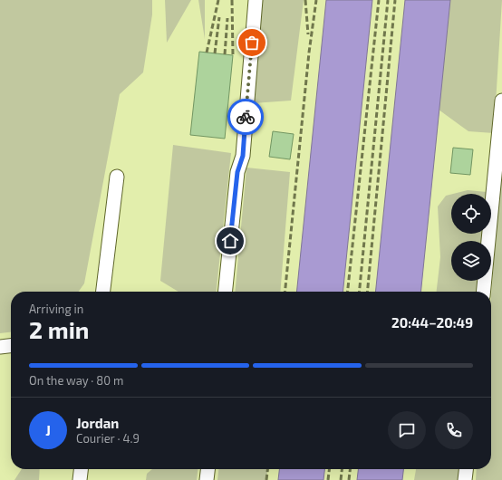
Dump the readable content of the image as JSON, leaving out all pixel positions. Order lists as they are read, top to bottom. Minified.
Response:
{"page":{"heading":["2 min","Arriving in","20:44–20:49"],"panel":["Jordan","Courier · 4.9"],"bar":"On the way · 80 m","round":"J"}}
